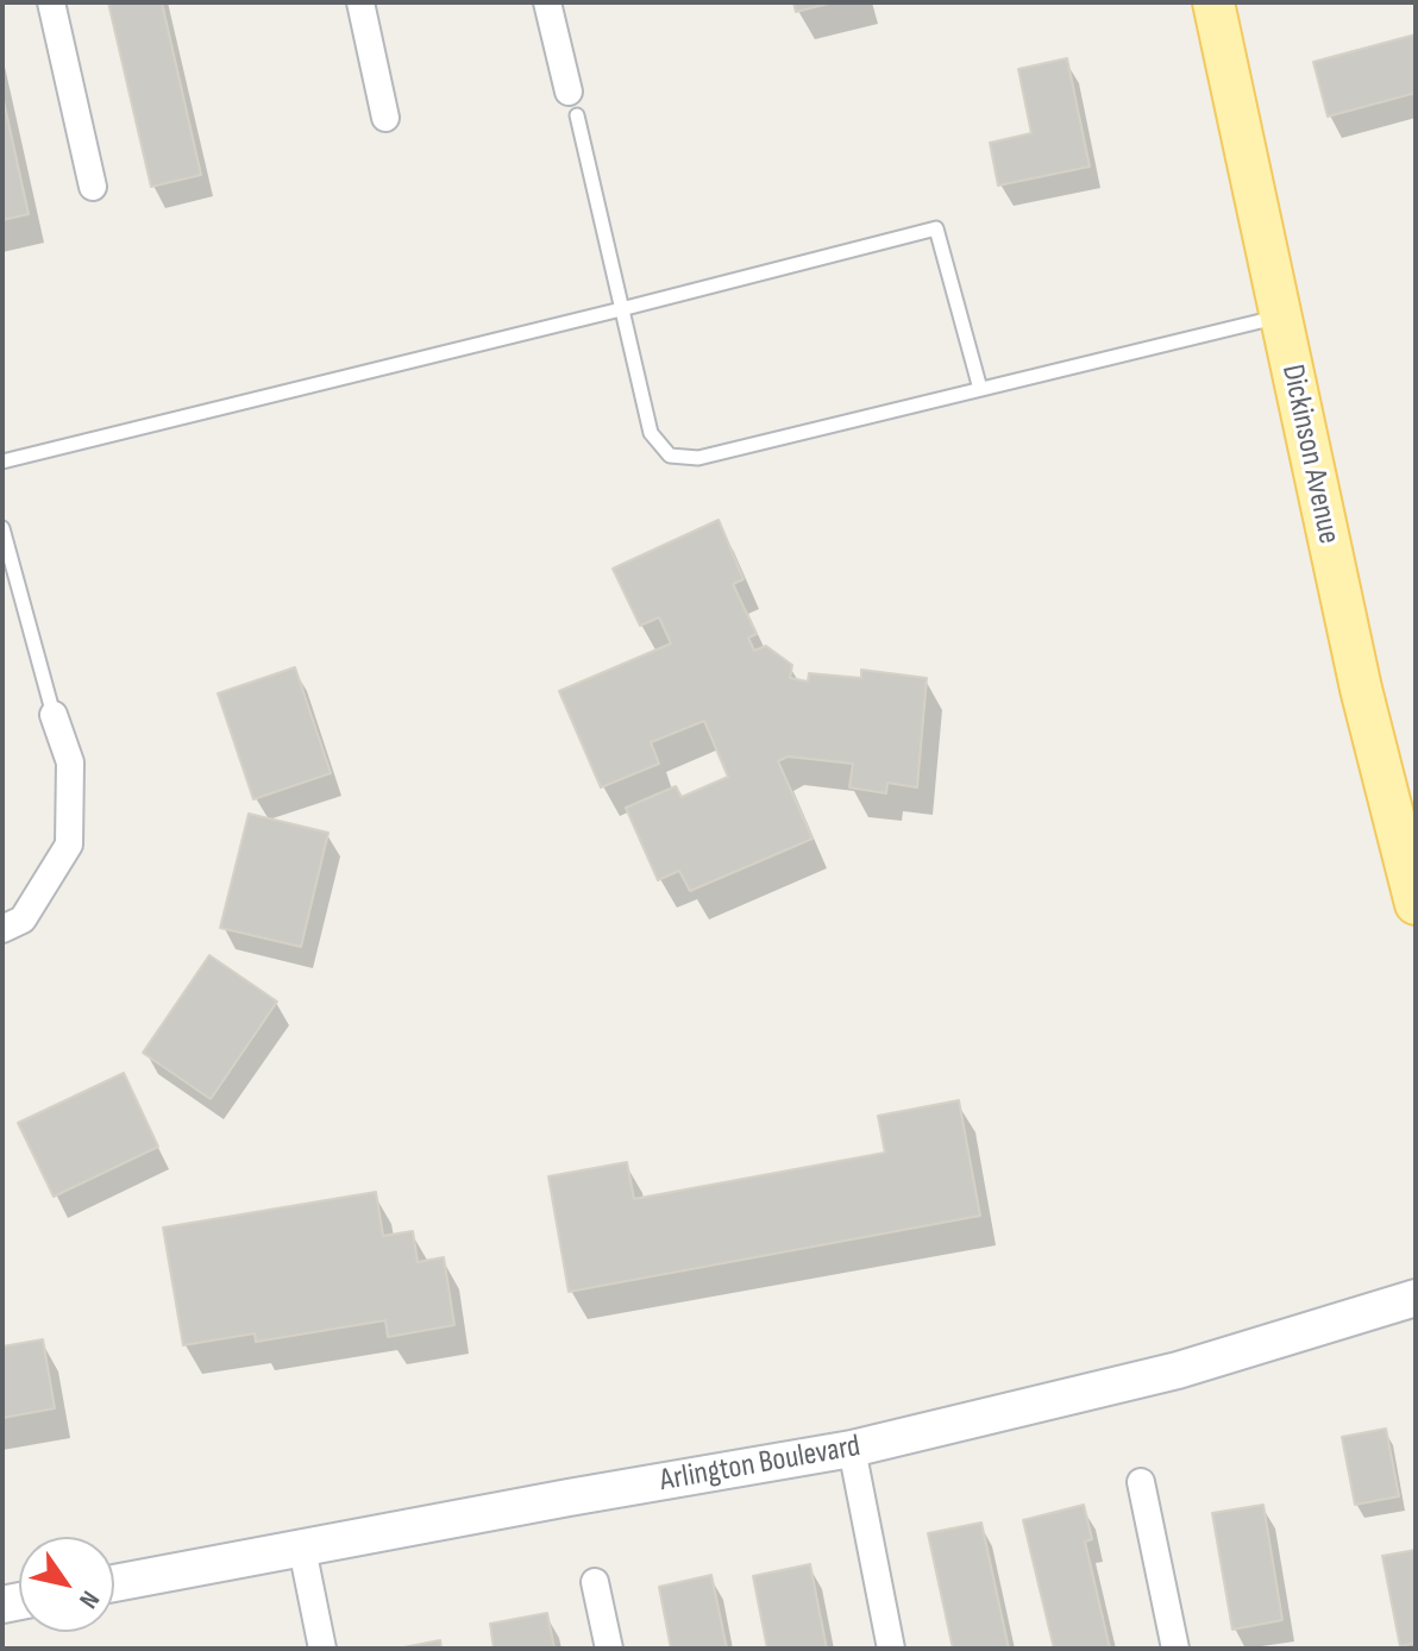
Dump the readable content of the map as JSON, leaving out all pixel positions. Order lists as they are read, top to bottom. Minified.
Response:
{"streets":{"main road":["Dickinson Avenue","Arlington Boulevard"]},"north":"bottom right"}
